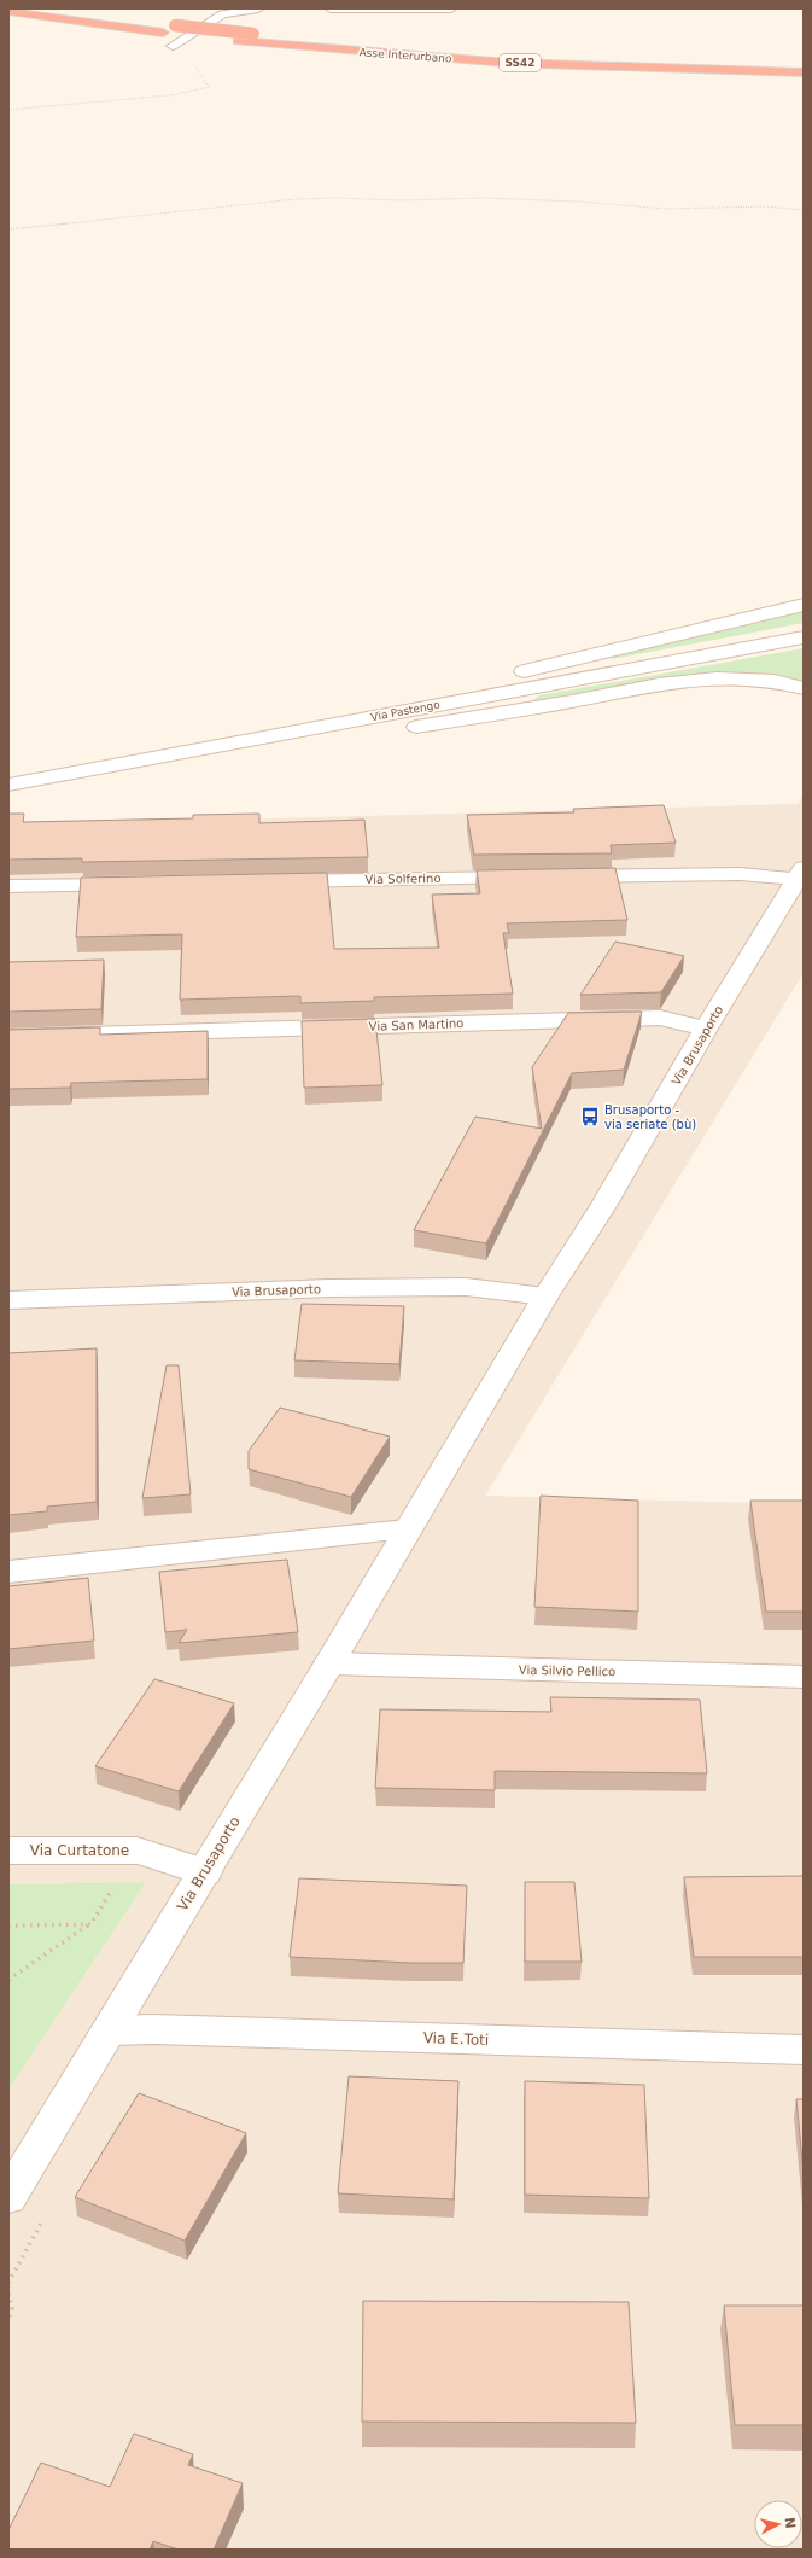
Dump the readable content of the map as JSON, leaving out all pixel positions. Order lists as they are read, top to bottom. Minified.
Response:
{"streets":{"highway":["Asse Interurbano","SS42"],"street":["Via Pastengo","Via Solferino","Via San Martino","Via Brusaporto","Via Silvio Pellico","Via Curtatone","Via E.Toti"]},"crossings":[["Via San Martino","Via Brusaporto"],["Via Brusaporto","Via Silvio Pellico"],["Via Brusaporto","Via Curtatone"],["Via Brusaporto","Via E.Toti"]],"places":{"bus stop":["Brusaporto - via seriate (bù)"]},"north":"right"}
